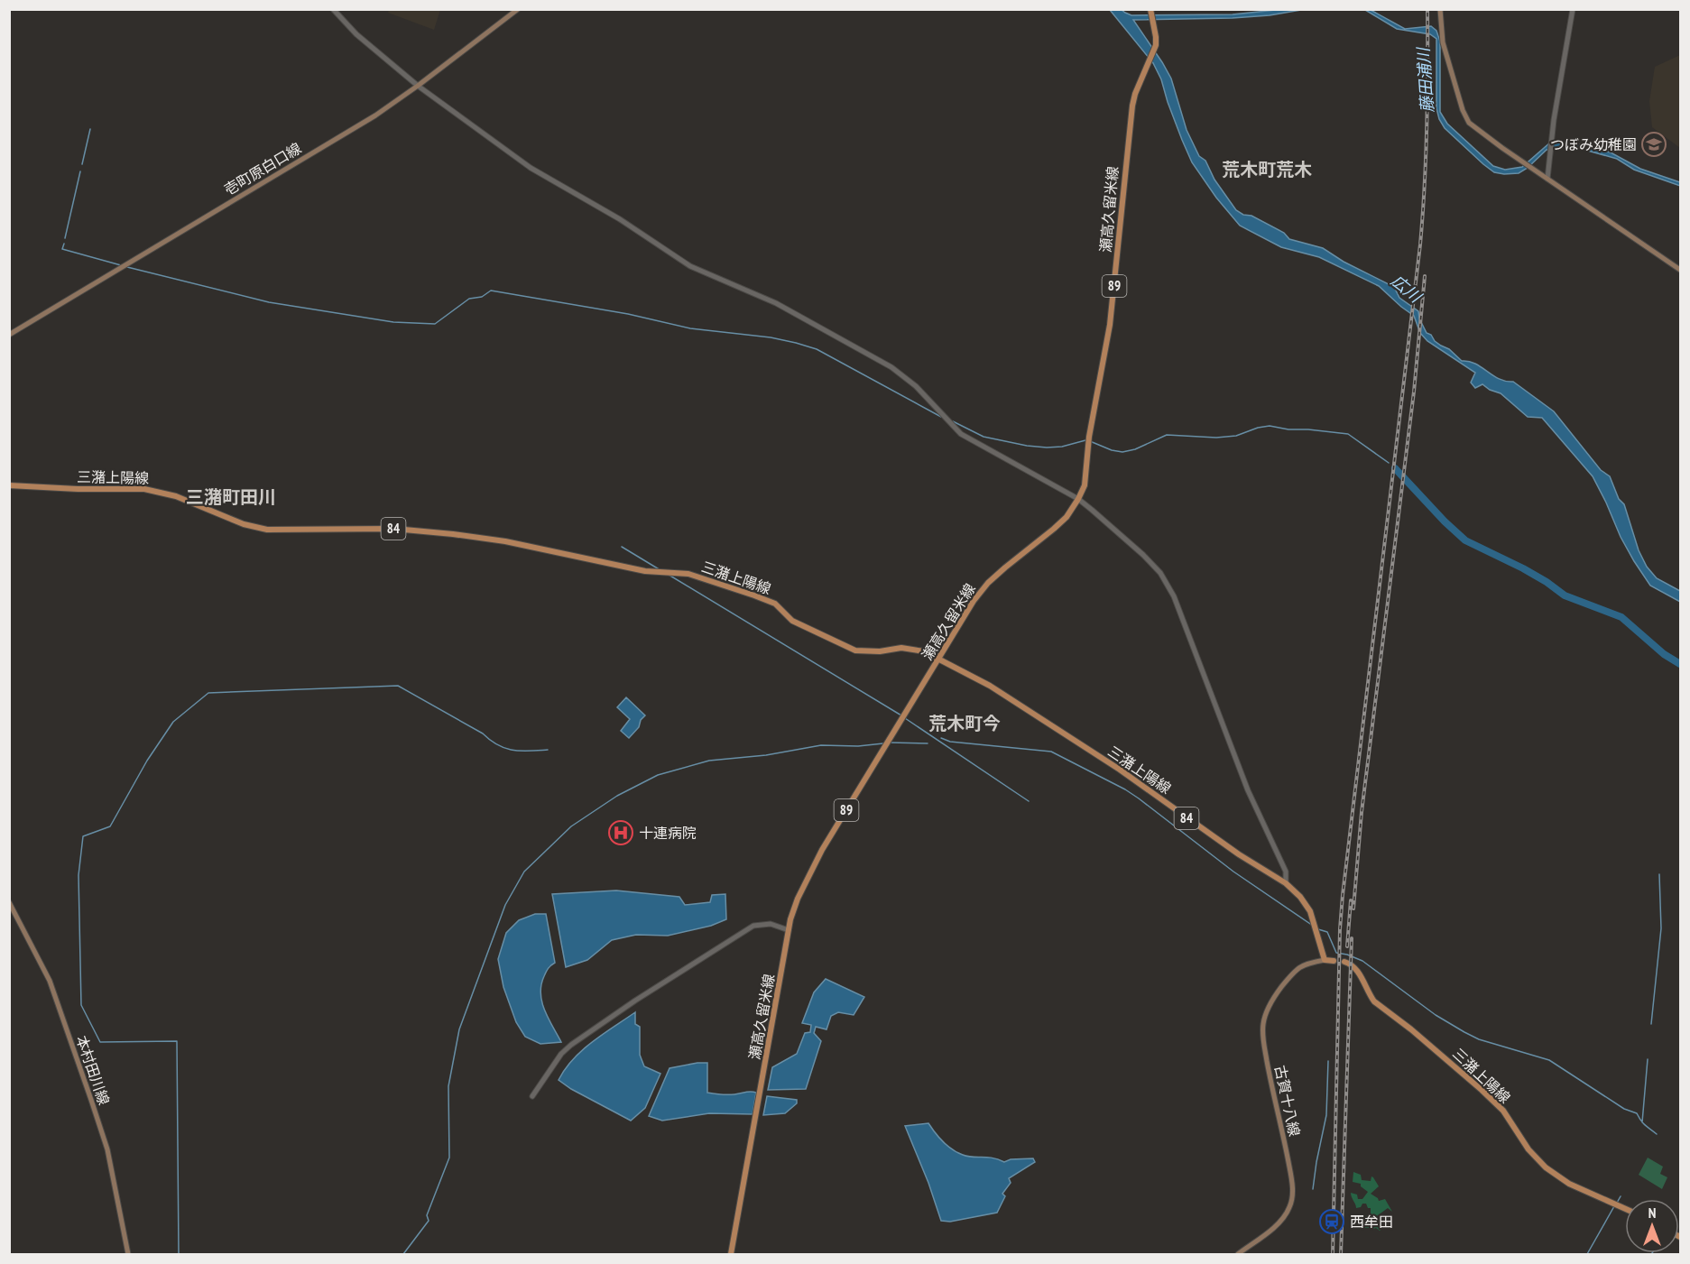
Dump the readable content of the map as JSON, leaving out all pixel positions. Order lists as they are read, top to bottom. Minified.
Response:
{"streets":{"main road":["壱町原白口線","瀬高久留米線","89","三潴上陽線","84","本村田川線","古賀十八線"]},"crossings":[["瀬高久留米線","三潴上陽線"],["三潴上陽線","古賀十八線"]],"districts":["荒木町荒木","三潴町田川","荒木町今"],"water":["藤田浦川","広川"],"places":{"school or university":["つぼみ幼稚園"],"hospital":["十連病院"],"station":["西牟田"]},"north":"top"}
